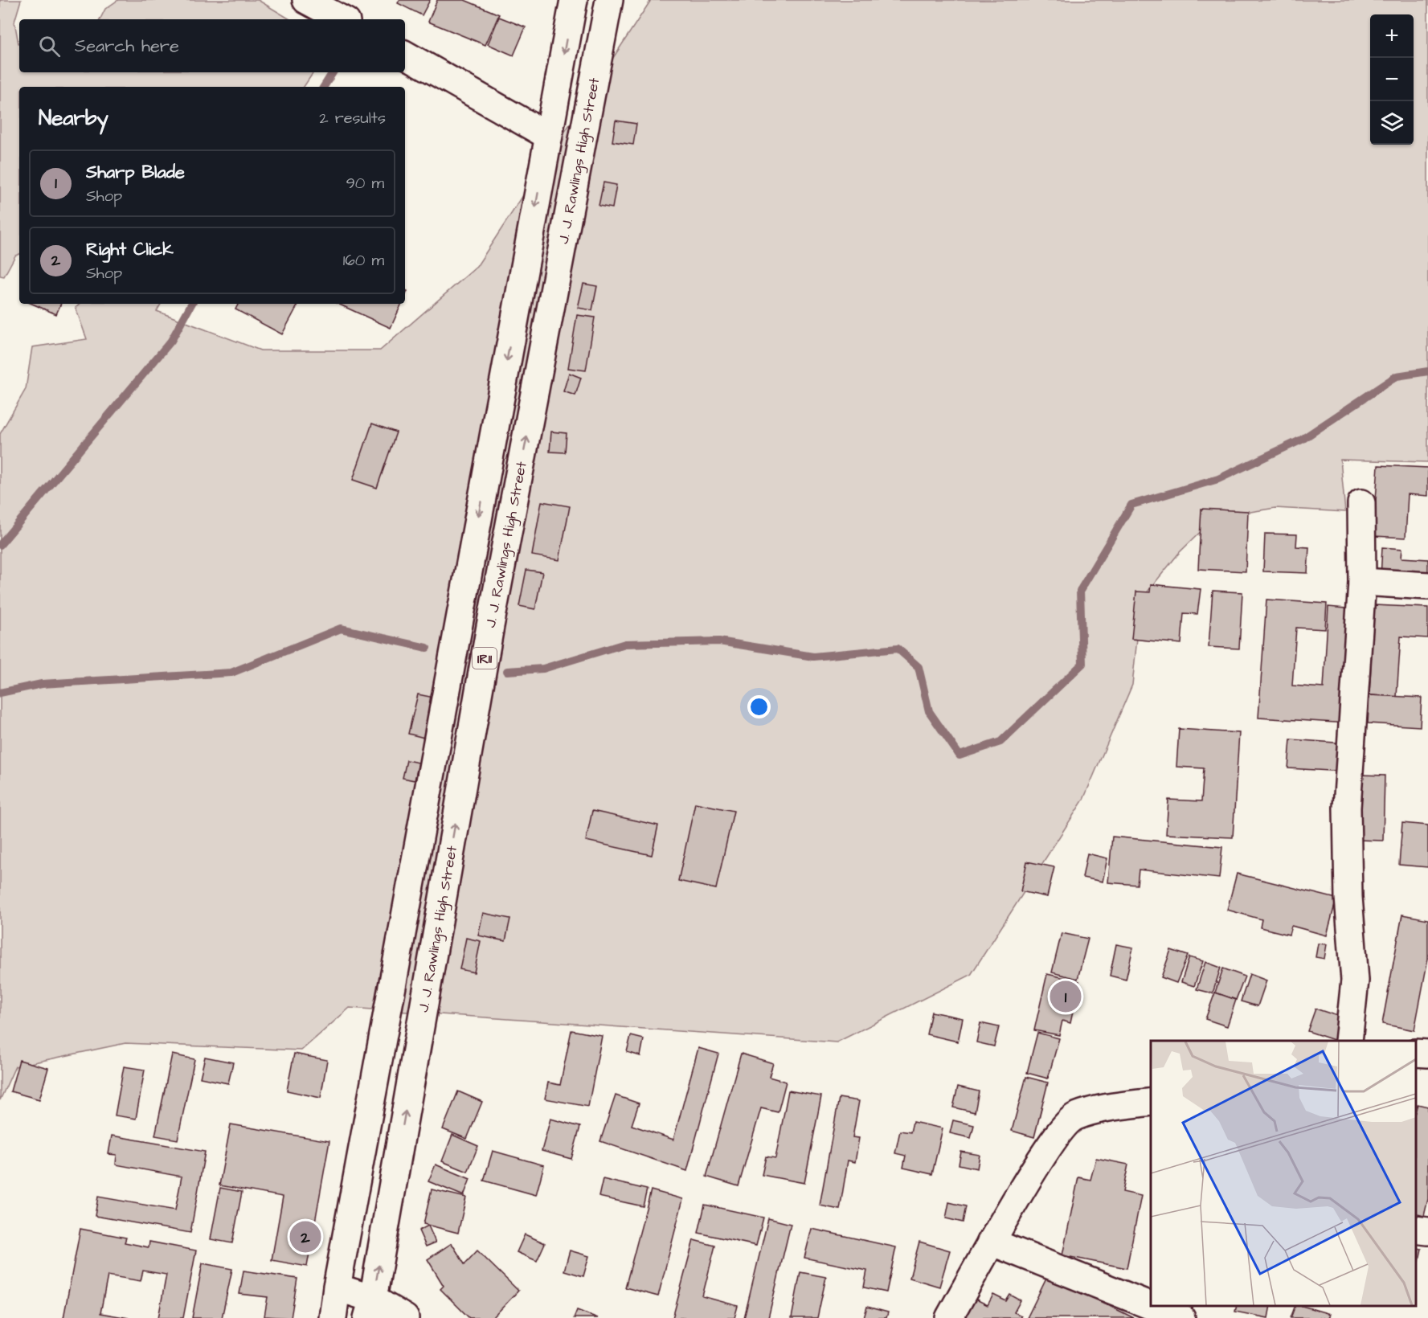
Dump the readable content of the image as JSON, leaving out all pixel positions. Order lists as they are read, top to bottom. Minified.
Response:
{"streets":{"main road":["J. J. Rawlings High Street","IR11"]},"page":{"map_buttons":["+","−"],"search":"Search here","heading":["Nearby","2 results"],"list":[{"mark":"1","name":"Sharp Blade","note":"Shop","value":"90 m"},{"mark":"2","name":"Right Click","note":"Shop","value":"160 m"}],"pins":["1","2"]}}
